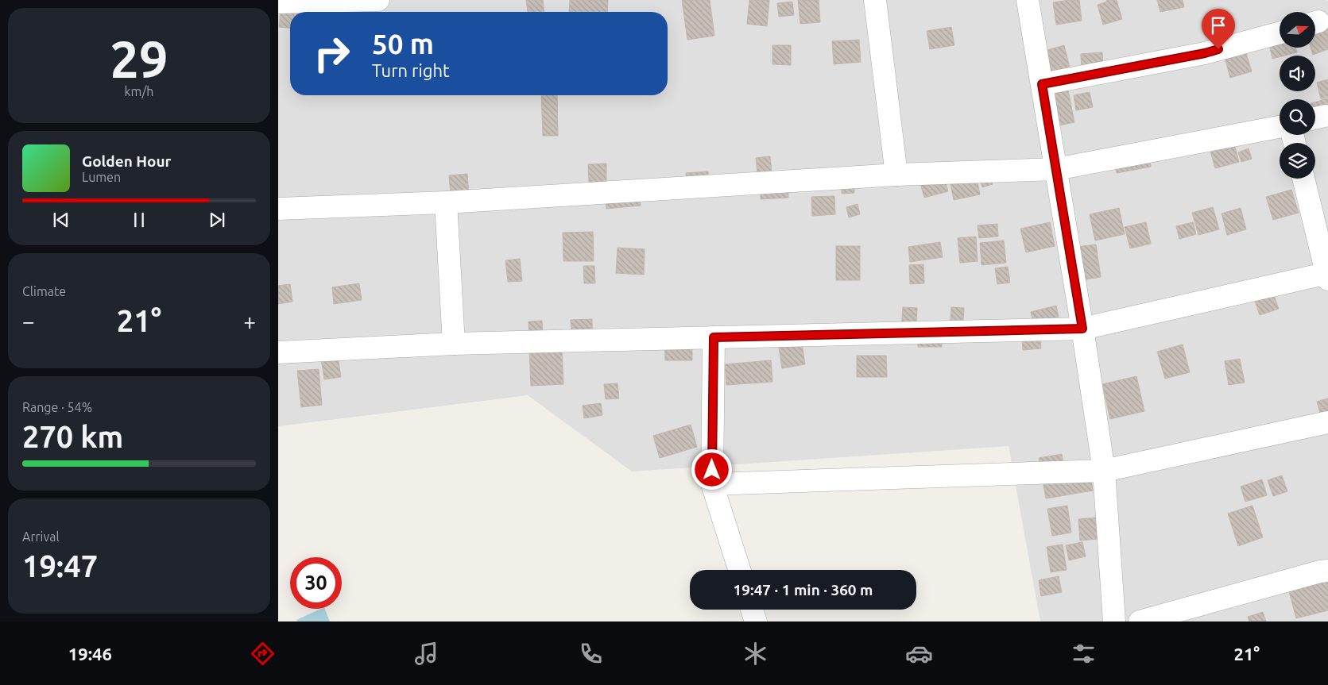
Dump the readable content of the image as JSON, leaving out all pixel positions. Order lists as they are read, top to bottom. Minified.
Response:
{"north":"right","page":{"tile":[["29","km/h"],"Climate",["Range · 54%","270 km"],["Arrival","19:47"]],"turn":["50 m","Turn right"],"song":["Golden Hour","Lumen"],"heat":["−","21°","+"],"limit":"30","trip":"19:47 · 1 min · 360 m","tabs":["19:46","21°"]}}
